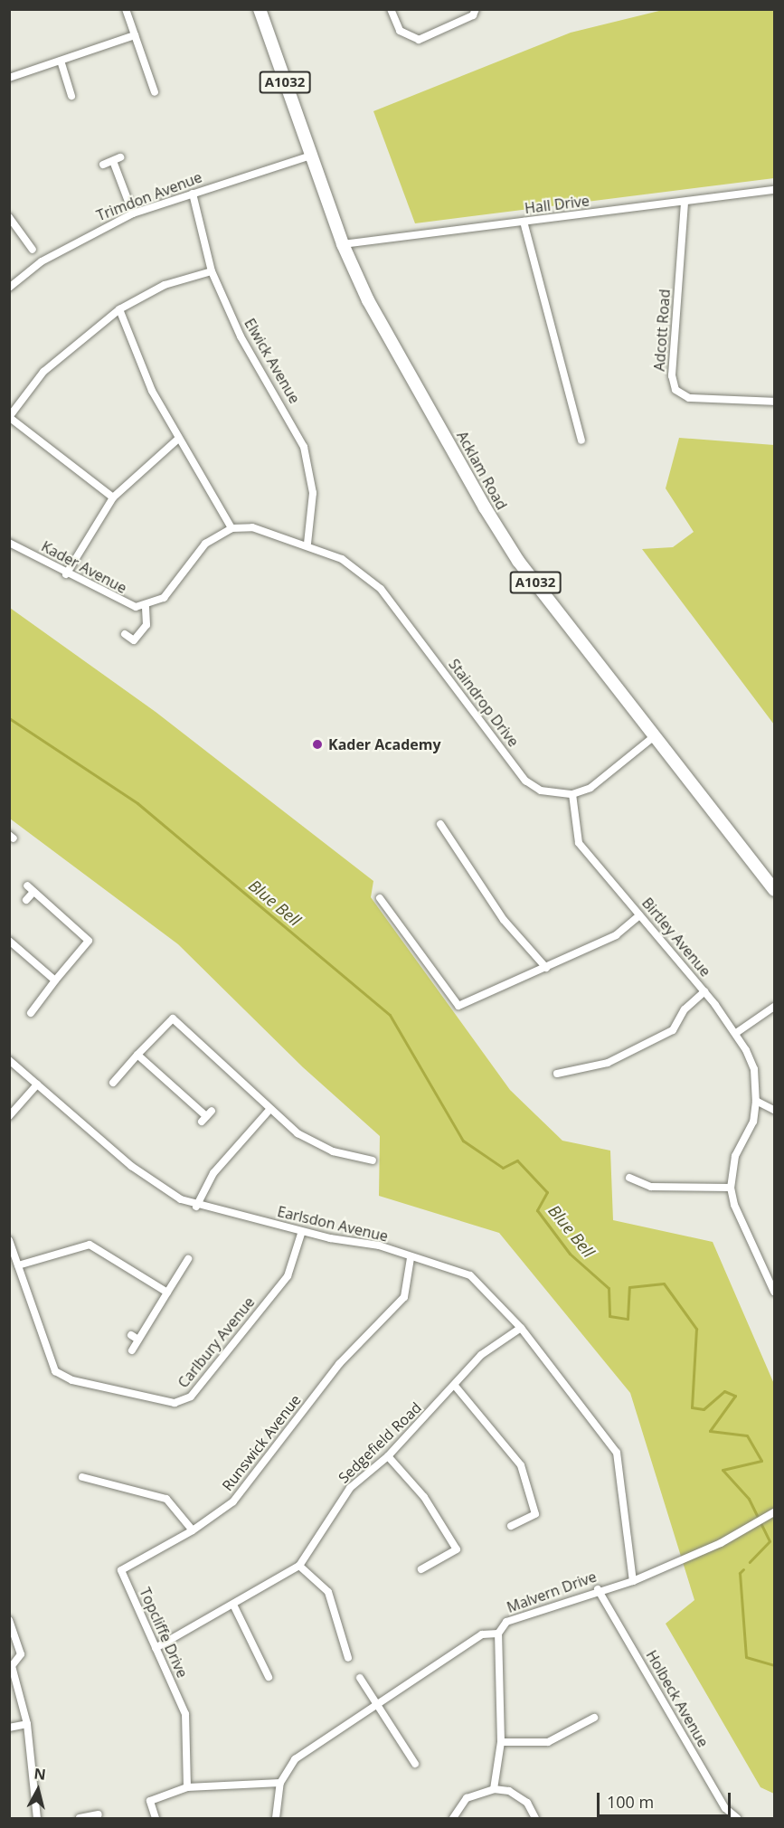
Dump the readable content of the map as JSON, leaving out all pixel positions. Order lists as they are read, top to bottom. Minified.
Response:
{"streets":{"main road":["A1032","Acklam Road"],"street":["Trimdon Avenue","Hall Drive","Adcott Road","Elwick Avenue","Kader Avenue","Staindrop Drive","Birtley Avenue","Earlsdon Avenue","Carlbury Avenue","Runswick Avenue","Sedgefield Road","Malvern Drive","Topcliffe Drive","Holbeck Avenue"]},"crossings":[["Trimdon Avenue","Elwick Avenue"],["Trimdon Avenue","Acklam Road"],["Hall Drive","Adcott Road"],["Hall Drive","Acklam Road"],["Elwick Avenue","Staindrop Drive"],["Staindrop Drive","Birtley Avenue"],["Earlsdon Avenue","Carlbury Avenue"],["Earlsdon Avenue","Runswick Avenue"],["Earlsdon Avenue","Sedgefield Road"],["Earlsdon Avenue","Malvern Drive"],["Runswick Avenue","Topcliffe Drive"],["Sedgefield Road","Topcliffe Drive"],["Malvern Drive","Holbeck Avenue"]],"water":["Blue Bell"],"places":["Kader Academy"],"scale_bar":"100 m","north":"top"}
